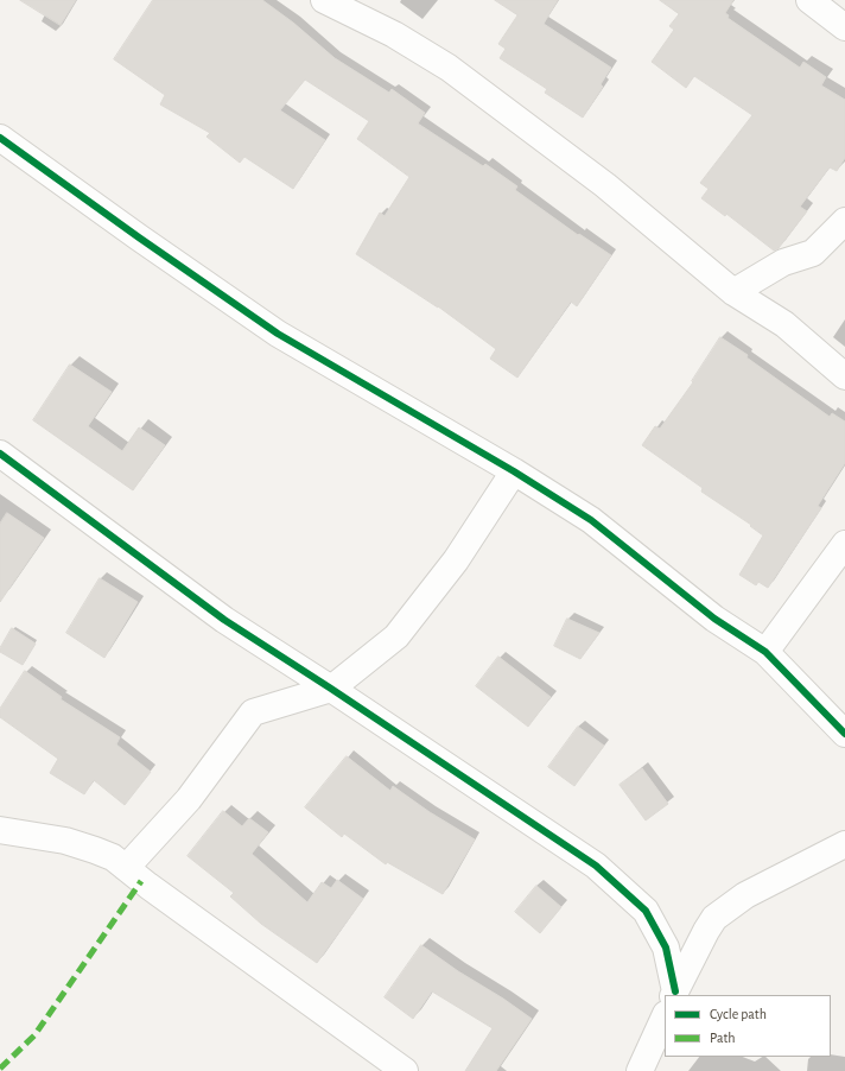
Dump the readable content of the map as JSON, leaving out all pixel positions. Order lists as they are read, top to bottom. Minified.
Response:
{"legend":["Cycle path","Path"]}
